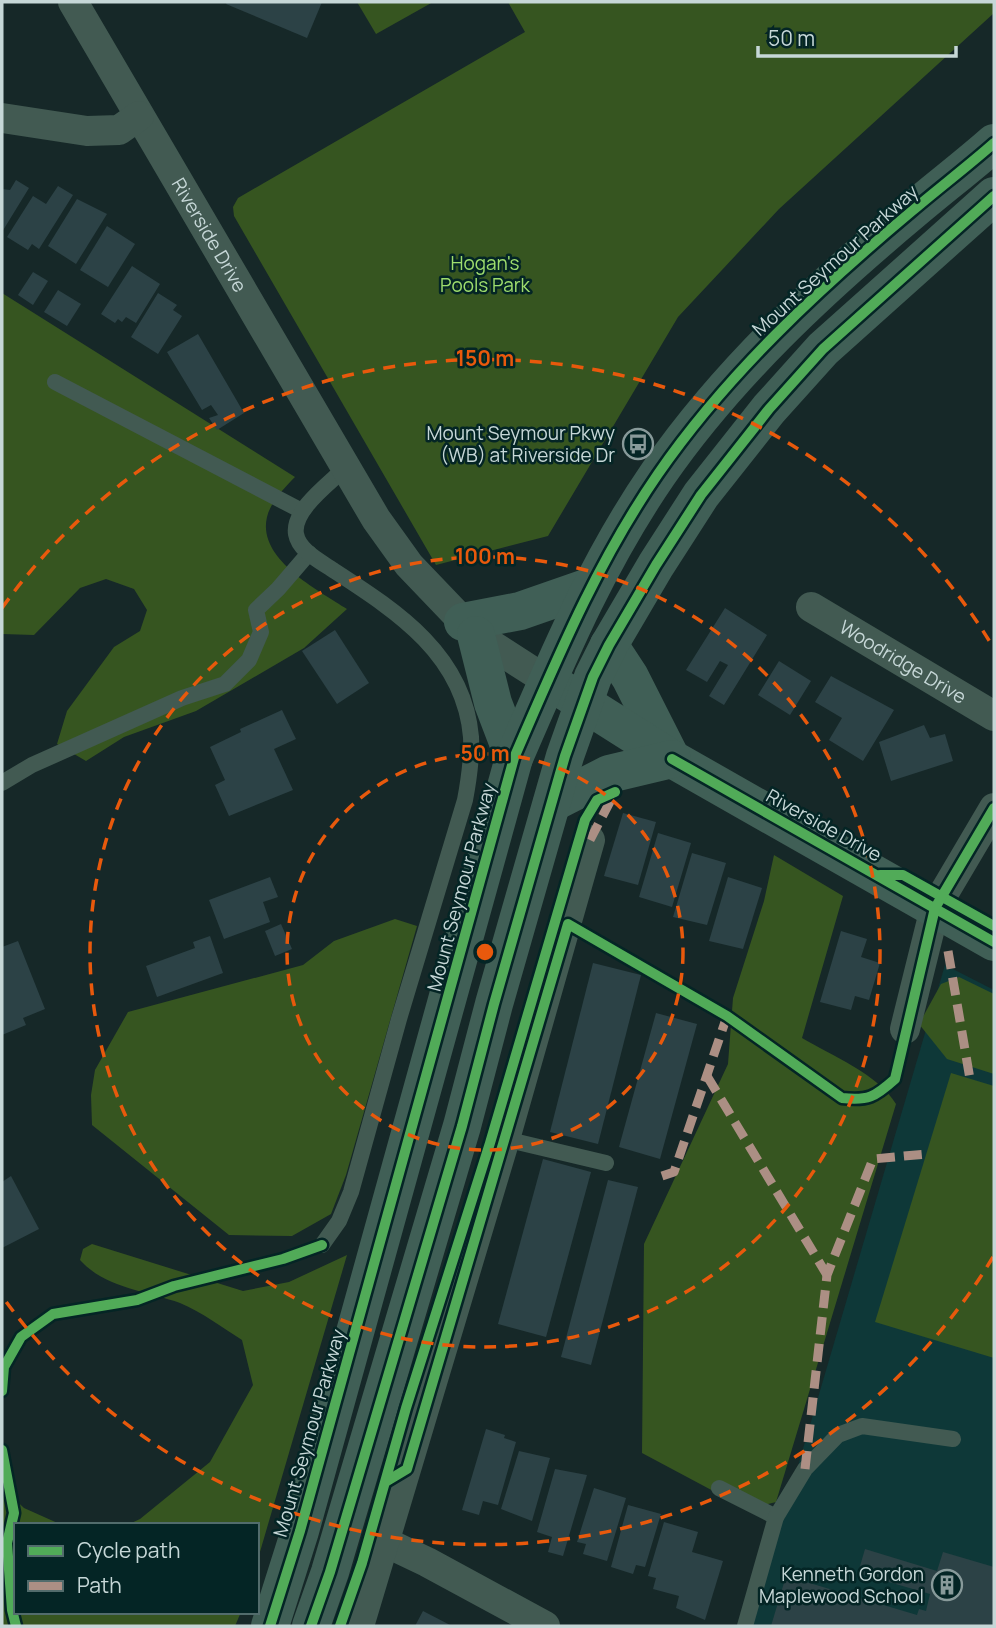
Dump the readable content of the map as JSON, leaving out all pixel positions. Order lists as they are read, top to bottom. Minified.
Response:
{"streets":{"main road":["Riverside Drive","Mount Seymour Parkway"],"street":["Woodridge Drive"]},"crossings":[["Riverside Drive","Mount Seymour Parkway"]],"parks":["Hogan's Pools Park"],"places":{"bus stop":["Mount Seymour Pkwy (WB) at Riverside Dr"],"building":["Kenneth Gordon Maplewood School"]},"legend":["Cycle path","Path"],"scale_bar":"50 m","rings":["150 m","100 m","50 m"]}
